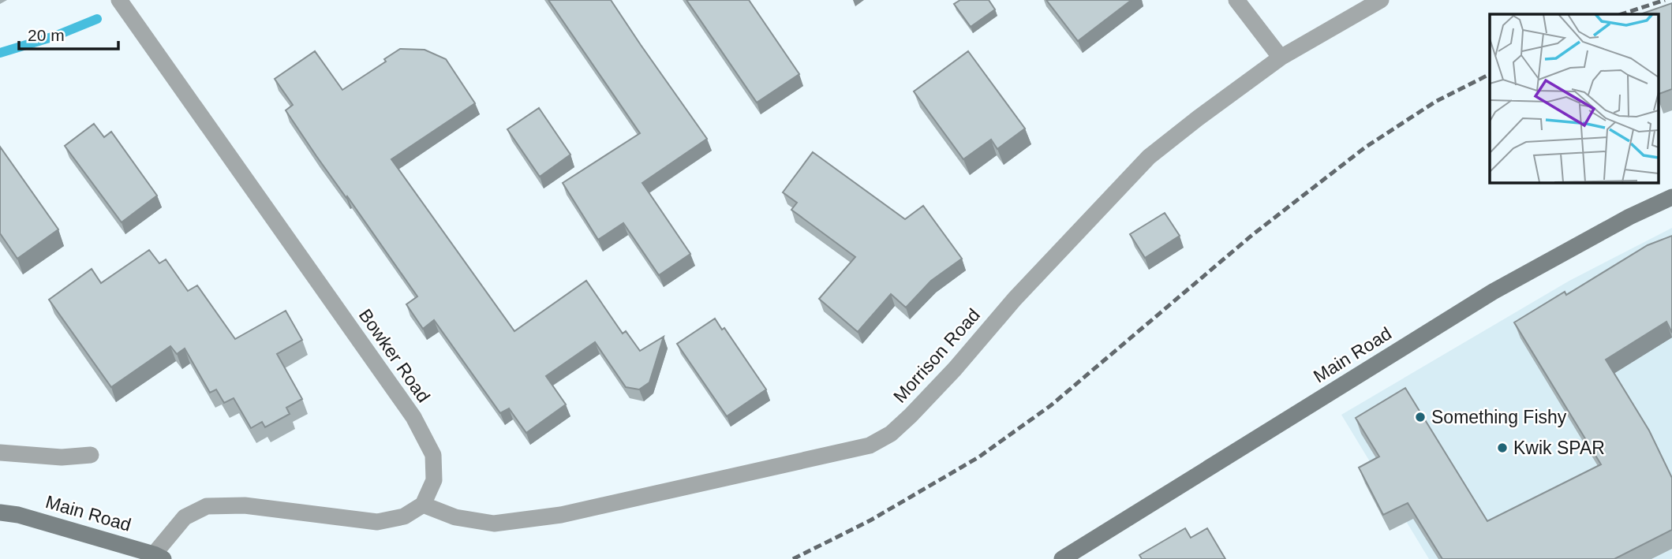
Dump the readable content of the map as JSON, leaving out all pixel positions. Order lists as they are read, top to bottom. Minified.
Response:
{"streets":{"main road":["Main Road"],"street":["Bowker Road","Morrison Road"]},"crossings":[["Bowker Road","Morrison Road"]],"places":["Something Fishy","Kwik SPAR"],"scale_bar":"20 m"}
